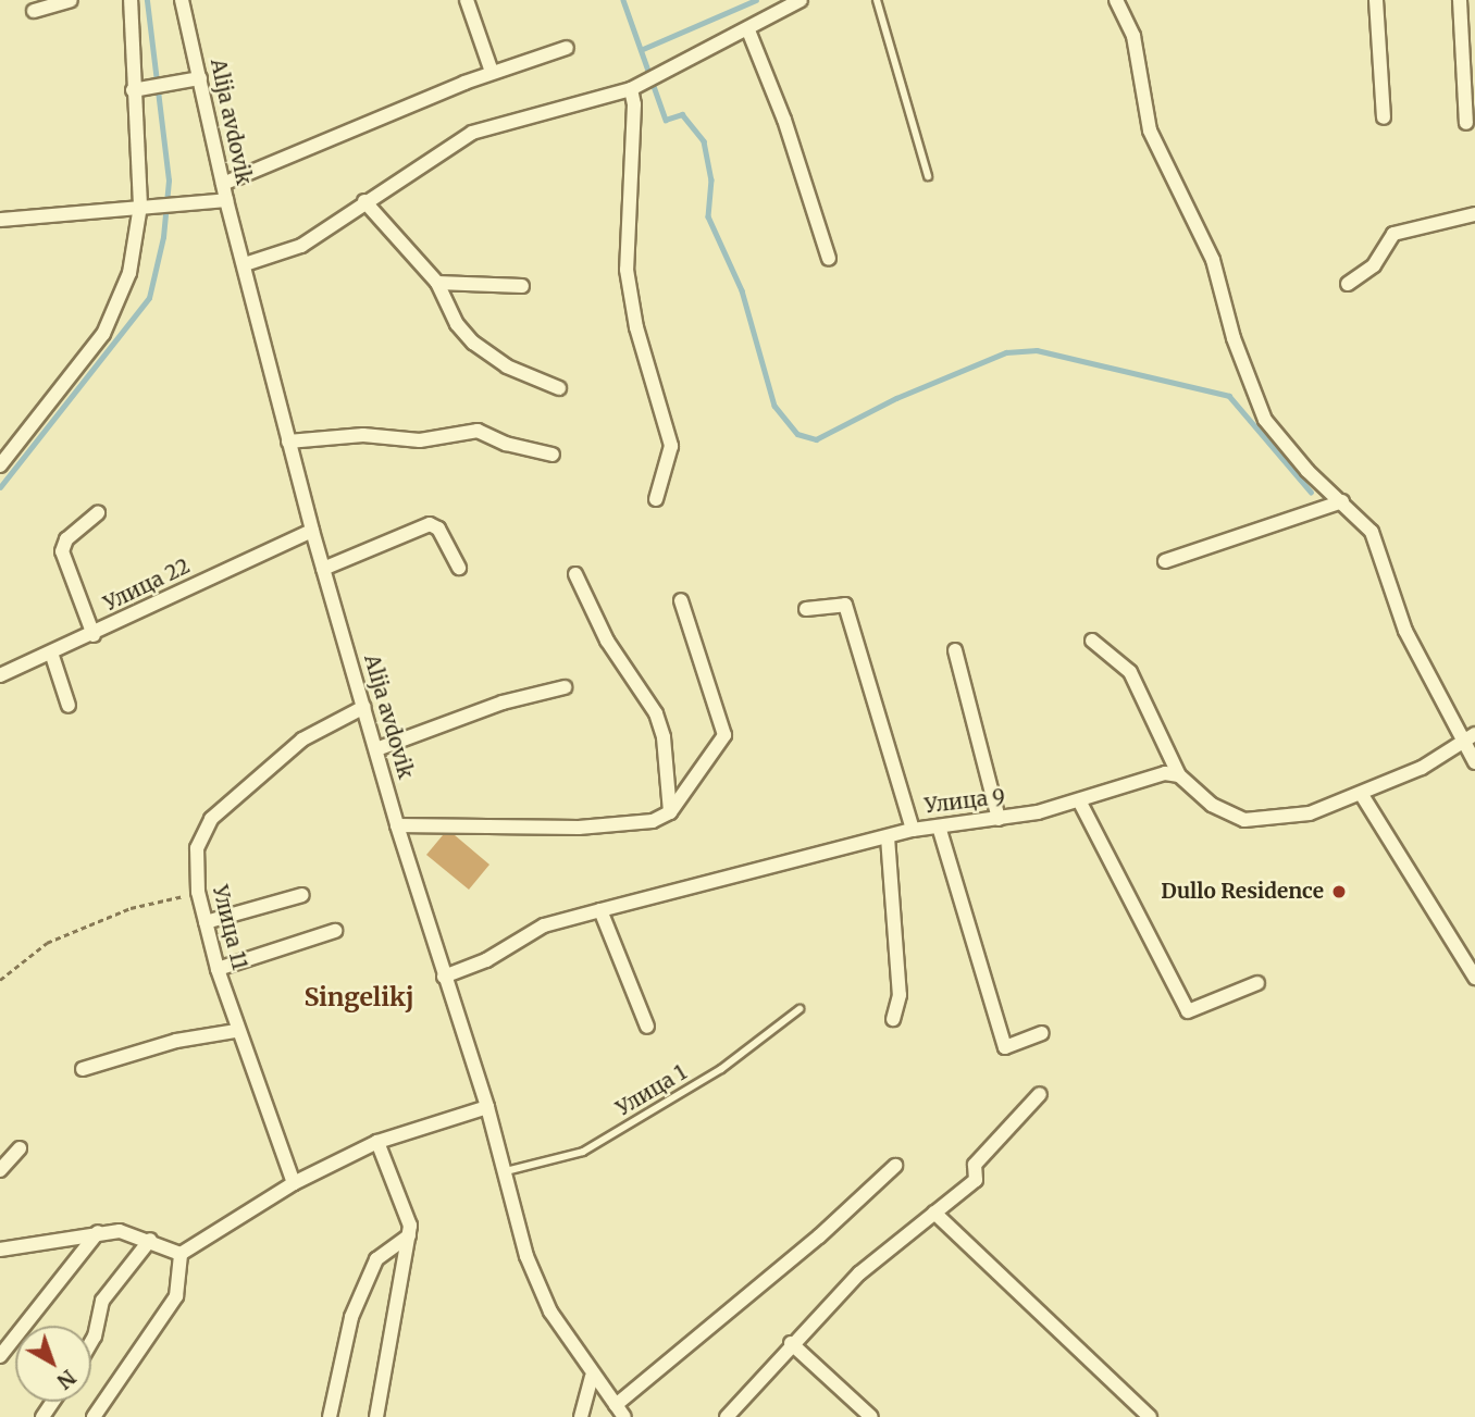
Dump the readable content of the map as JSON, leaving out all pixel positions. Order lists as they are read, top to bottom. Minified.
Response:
{"streets":{"street":["Alija avdovik","Улица 22","Улица 9","Улица 11"],"lane":["Улица 1"]},"crossings":[["Alija avdovik","Улица 22"],["Alija avdovik","Улица 9"],["Alija avdovik","Улица 11"],["Alija avdovik","Улица 1"]],"districts":["Singelikj"],"places":["Dullo Residence"],"north":"bottom right"}
